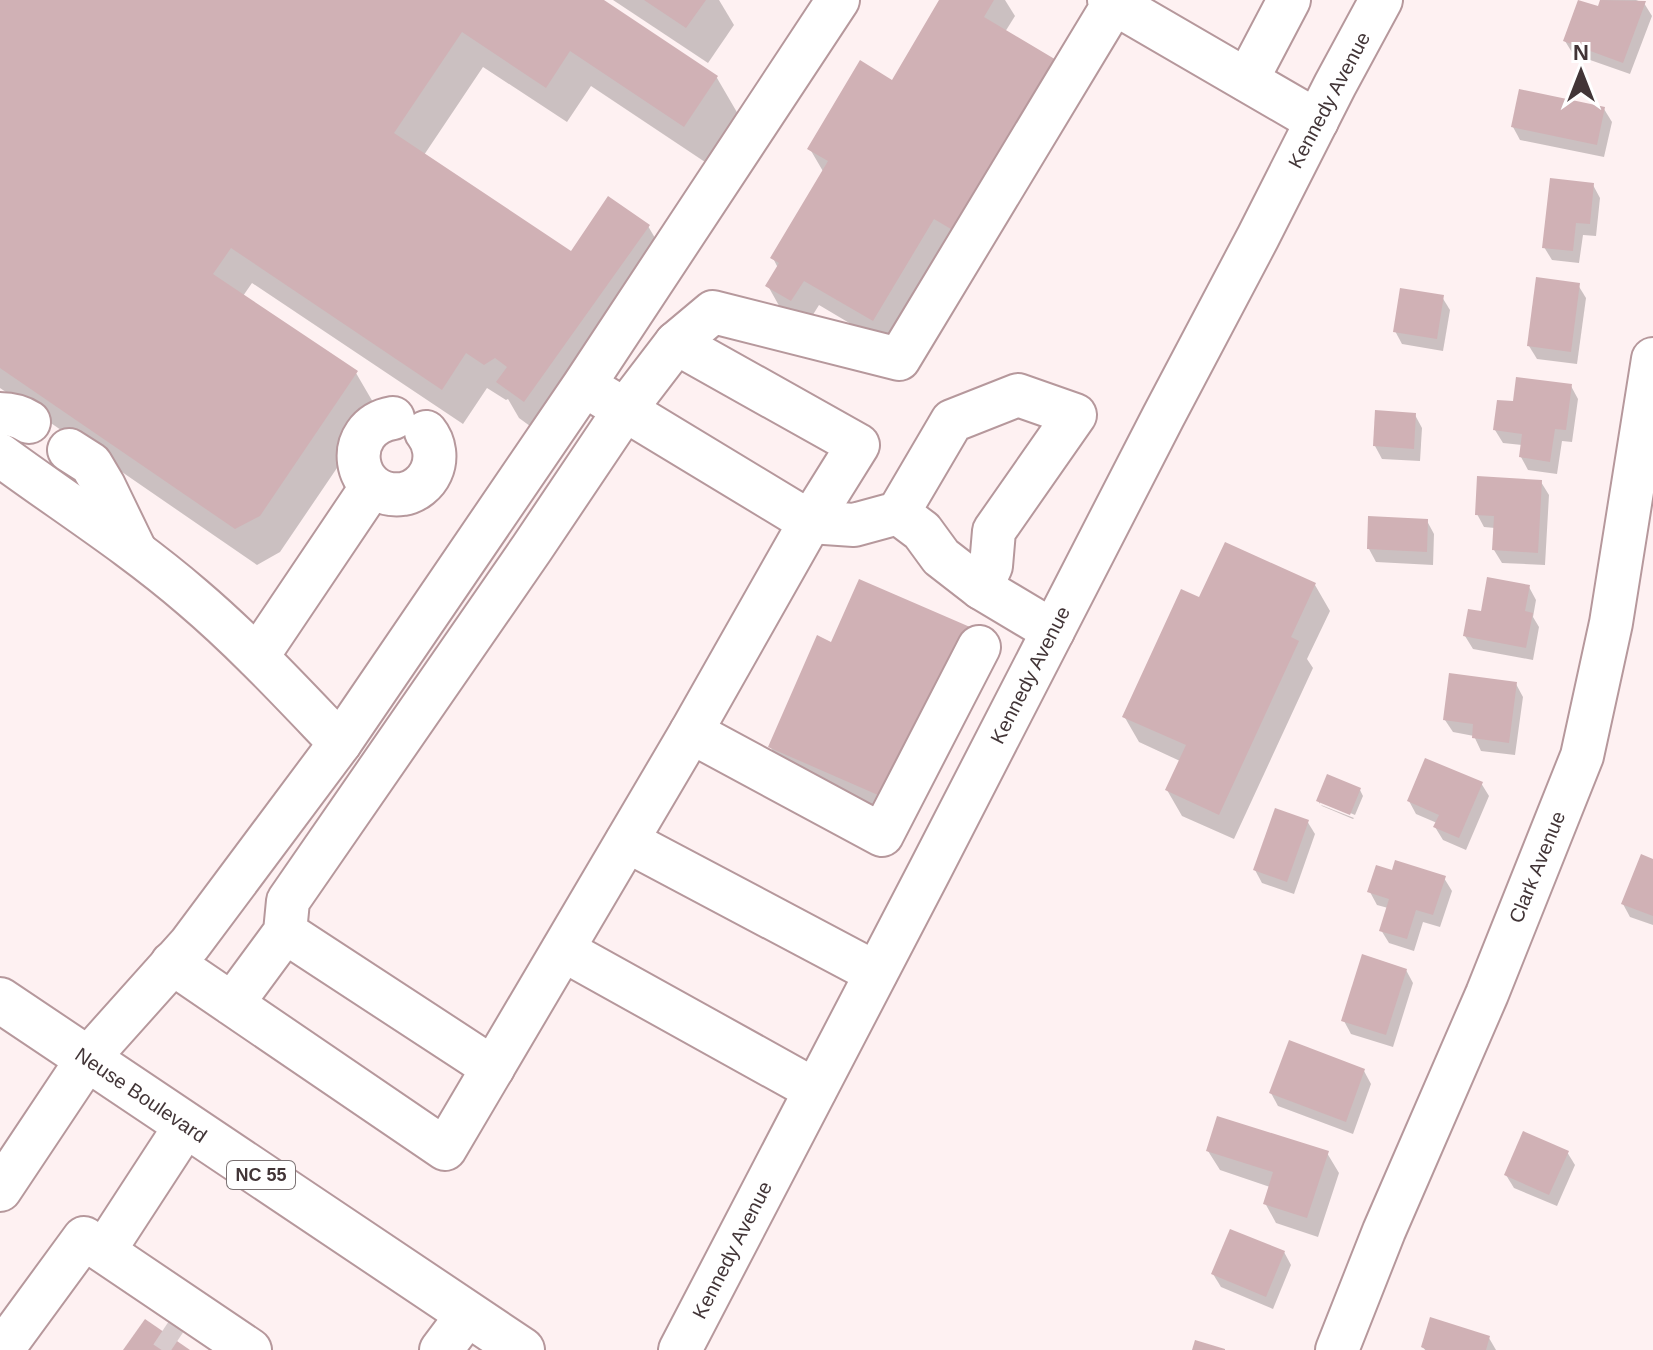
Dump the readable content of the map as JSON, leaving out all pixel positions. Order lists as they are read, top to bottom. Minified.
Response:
{"streets":{"main road":["Neuse Boulevard","NC 55"],"street":["Kennedy Avenue","Clark Avenue"]},"north":"top"}
